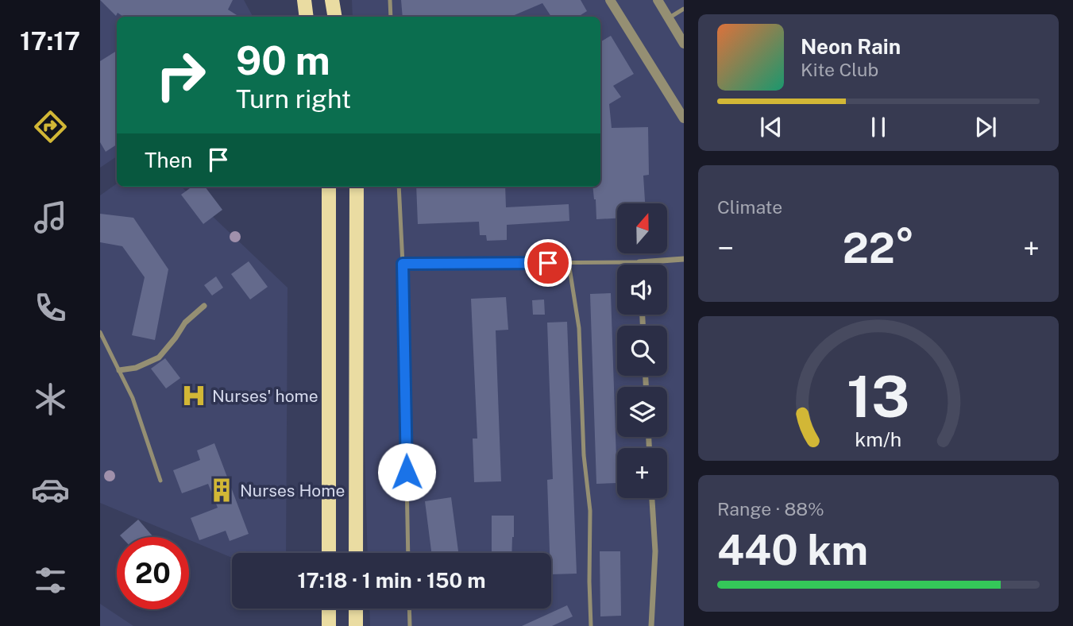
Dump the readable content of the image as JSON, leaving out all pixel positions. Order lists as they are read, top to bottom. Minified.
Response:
{"places":{"hospital":["Nurses' home"],"building":["Nurses Home"]},"north":"top","page":{"tabs":"17:17","turn":["90 m","Turn right"],"song":["Neon Rain","Kite Club"],"then":"Then","tile":["Climate",["Range · 88%","440 km"]],"map_buttons":"+","heat":["−","22°","+"],"limit":"20","trip":"17:18 · 1 min · 150 m","gauge":["13","km/h"]}}
